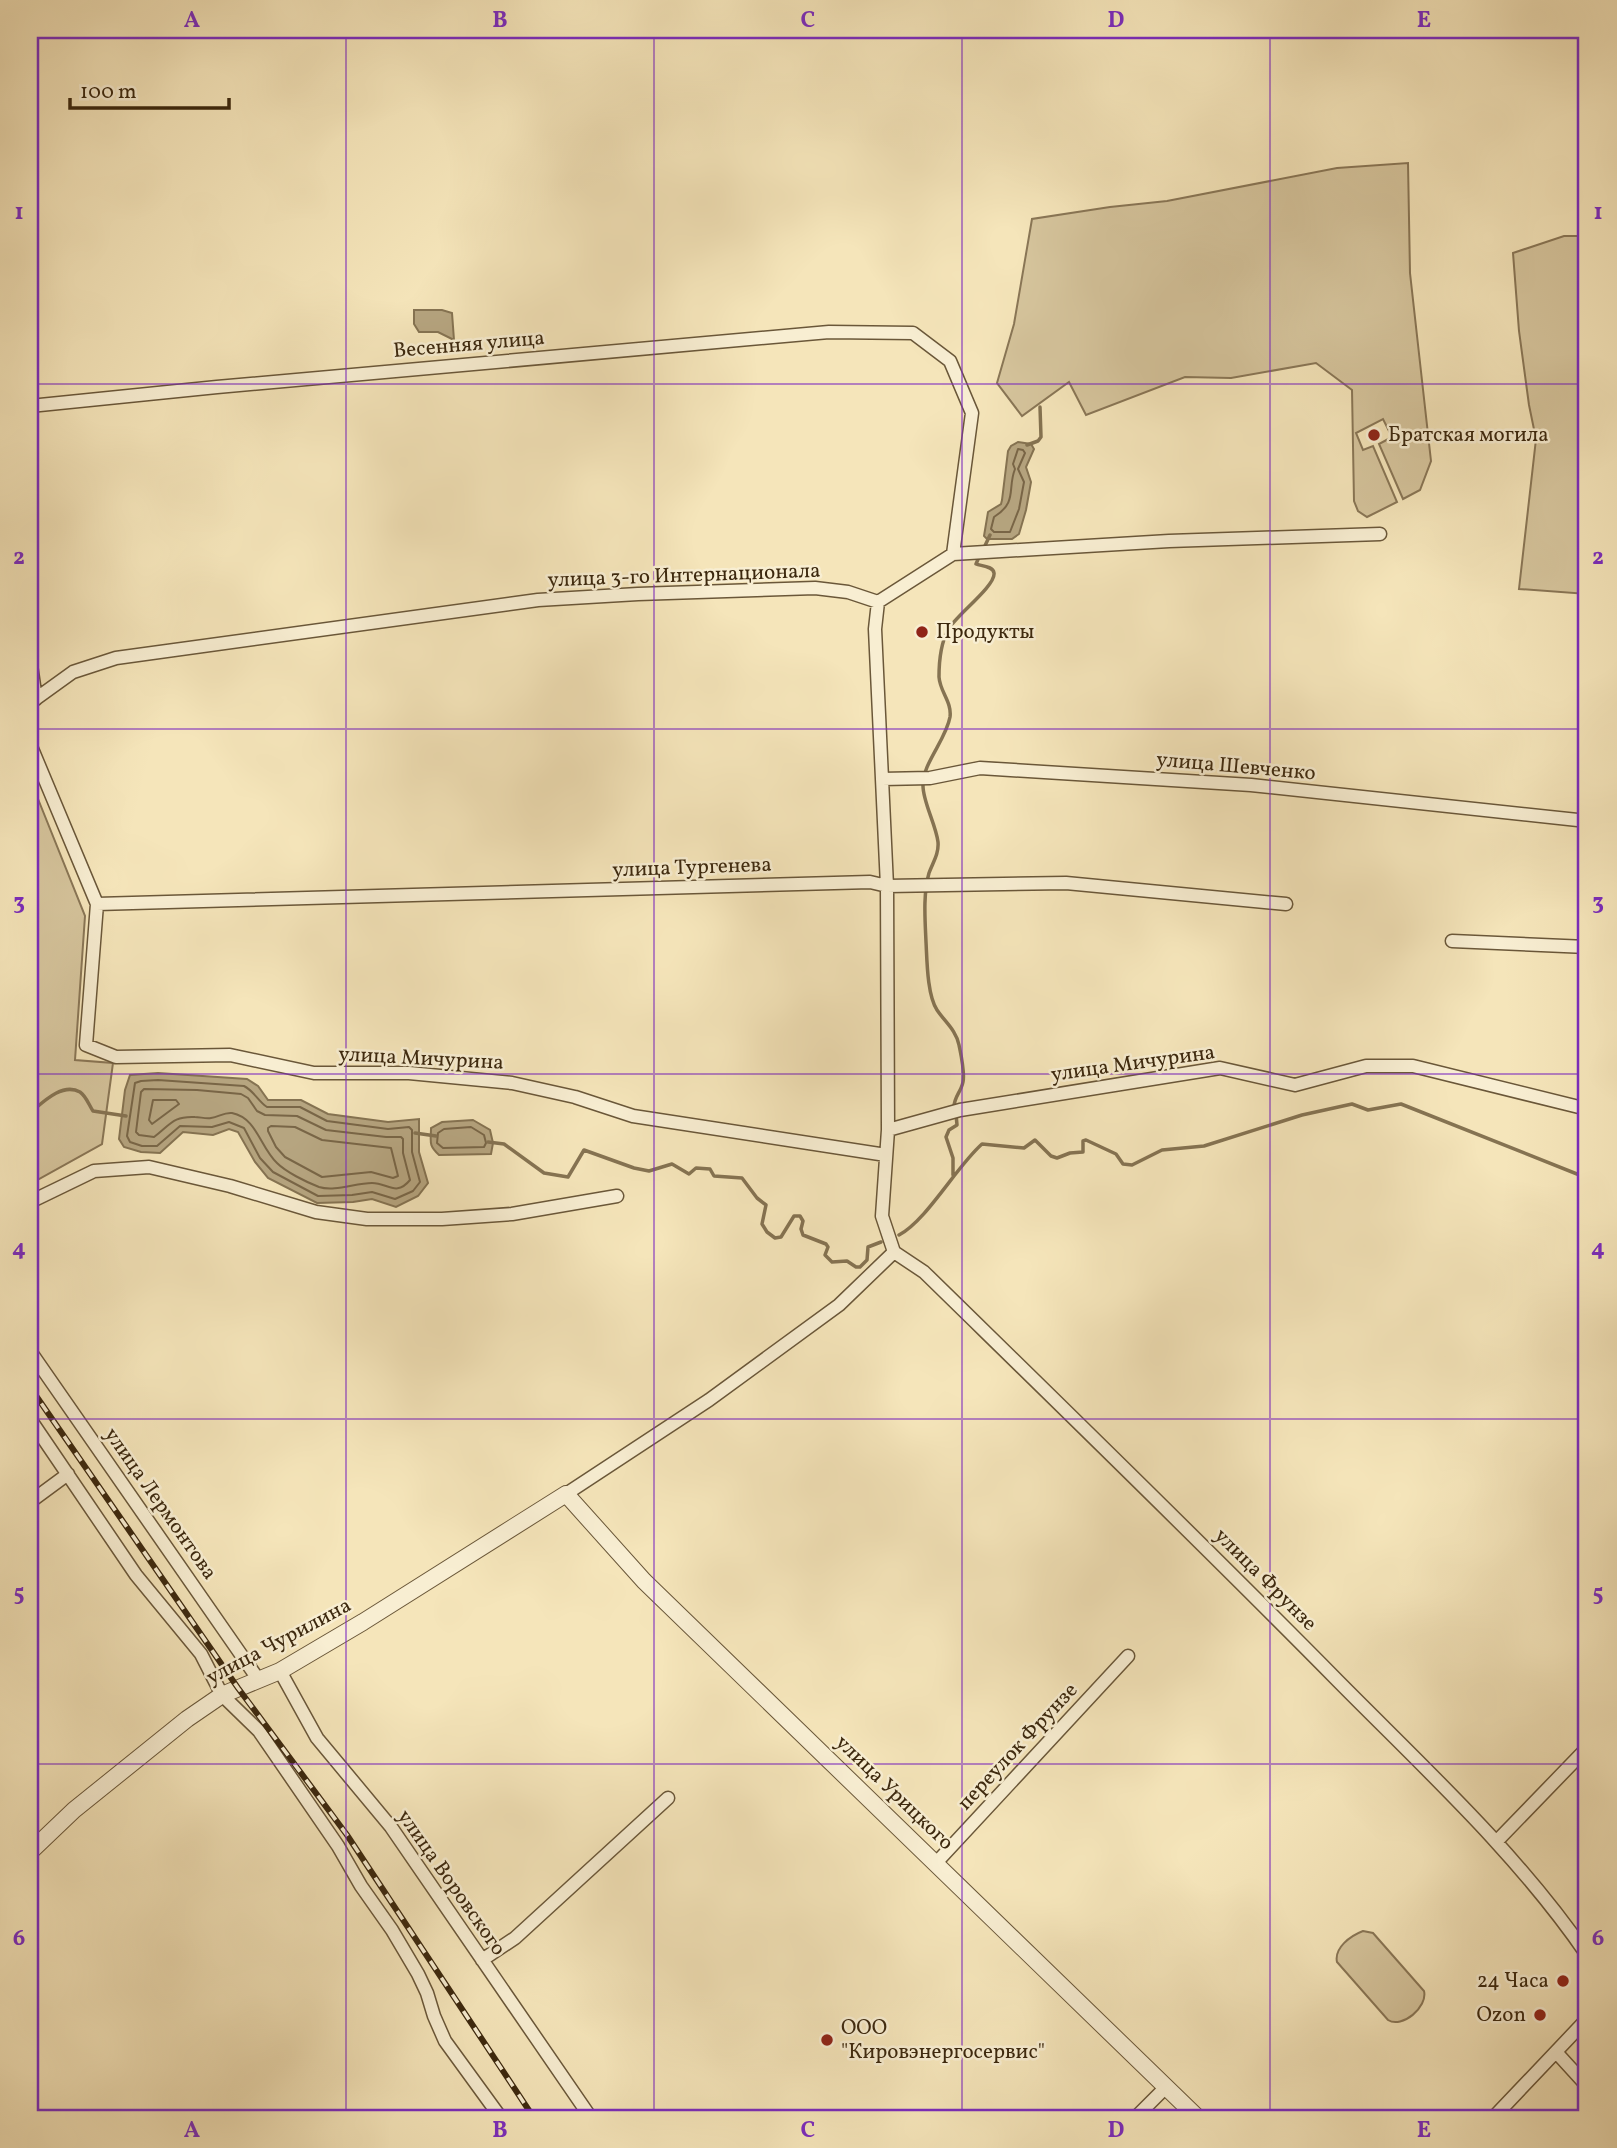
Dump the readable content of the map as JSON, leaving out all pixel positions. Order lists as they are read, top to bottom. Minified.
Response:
{"streets":{"street":["Весенняя улица","улица 3-го Интернационала","улица Шевченко","улица Тургенева","улица Мичурина","улица Лермонтова","улица Фрунзе","улица Чурилина","переулок Фрунзе","улица Урицкого","улица Воровского"]},"crossings":[["улица Тургенева","улица Мичурина"],["улица Лермонтова","улица Чурилина"],["улица Чурилина","улица Урицкого"],["улица Чурилина","улица Воровского"],["переулок Фрунзе","улица Урицкого"]],"places":["Братская могила","Продукты","24 Часа","Ozon","ООО \"Кировэнергосервис\""],"scale_bar":"100 m","grid":{"columns":["A","B","C","D","E"],"rows":["1","2","3","4","5","6"]}}
